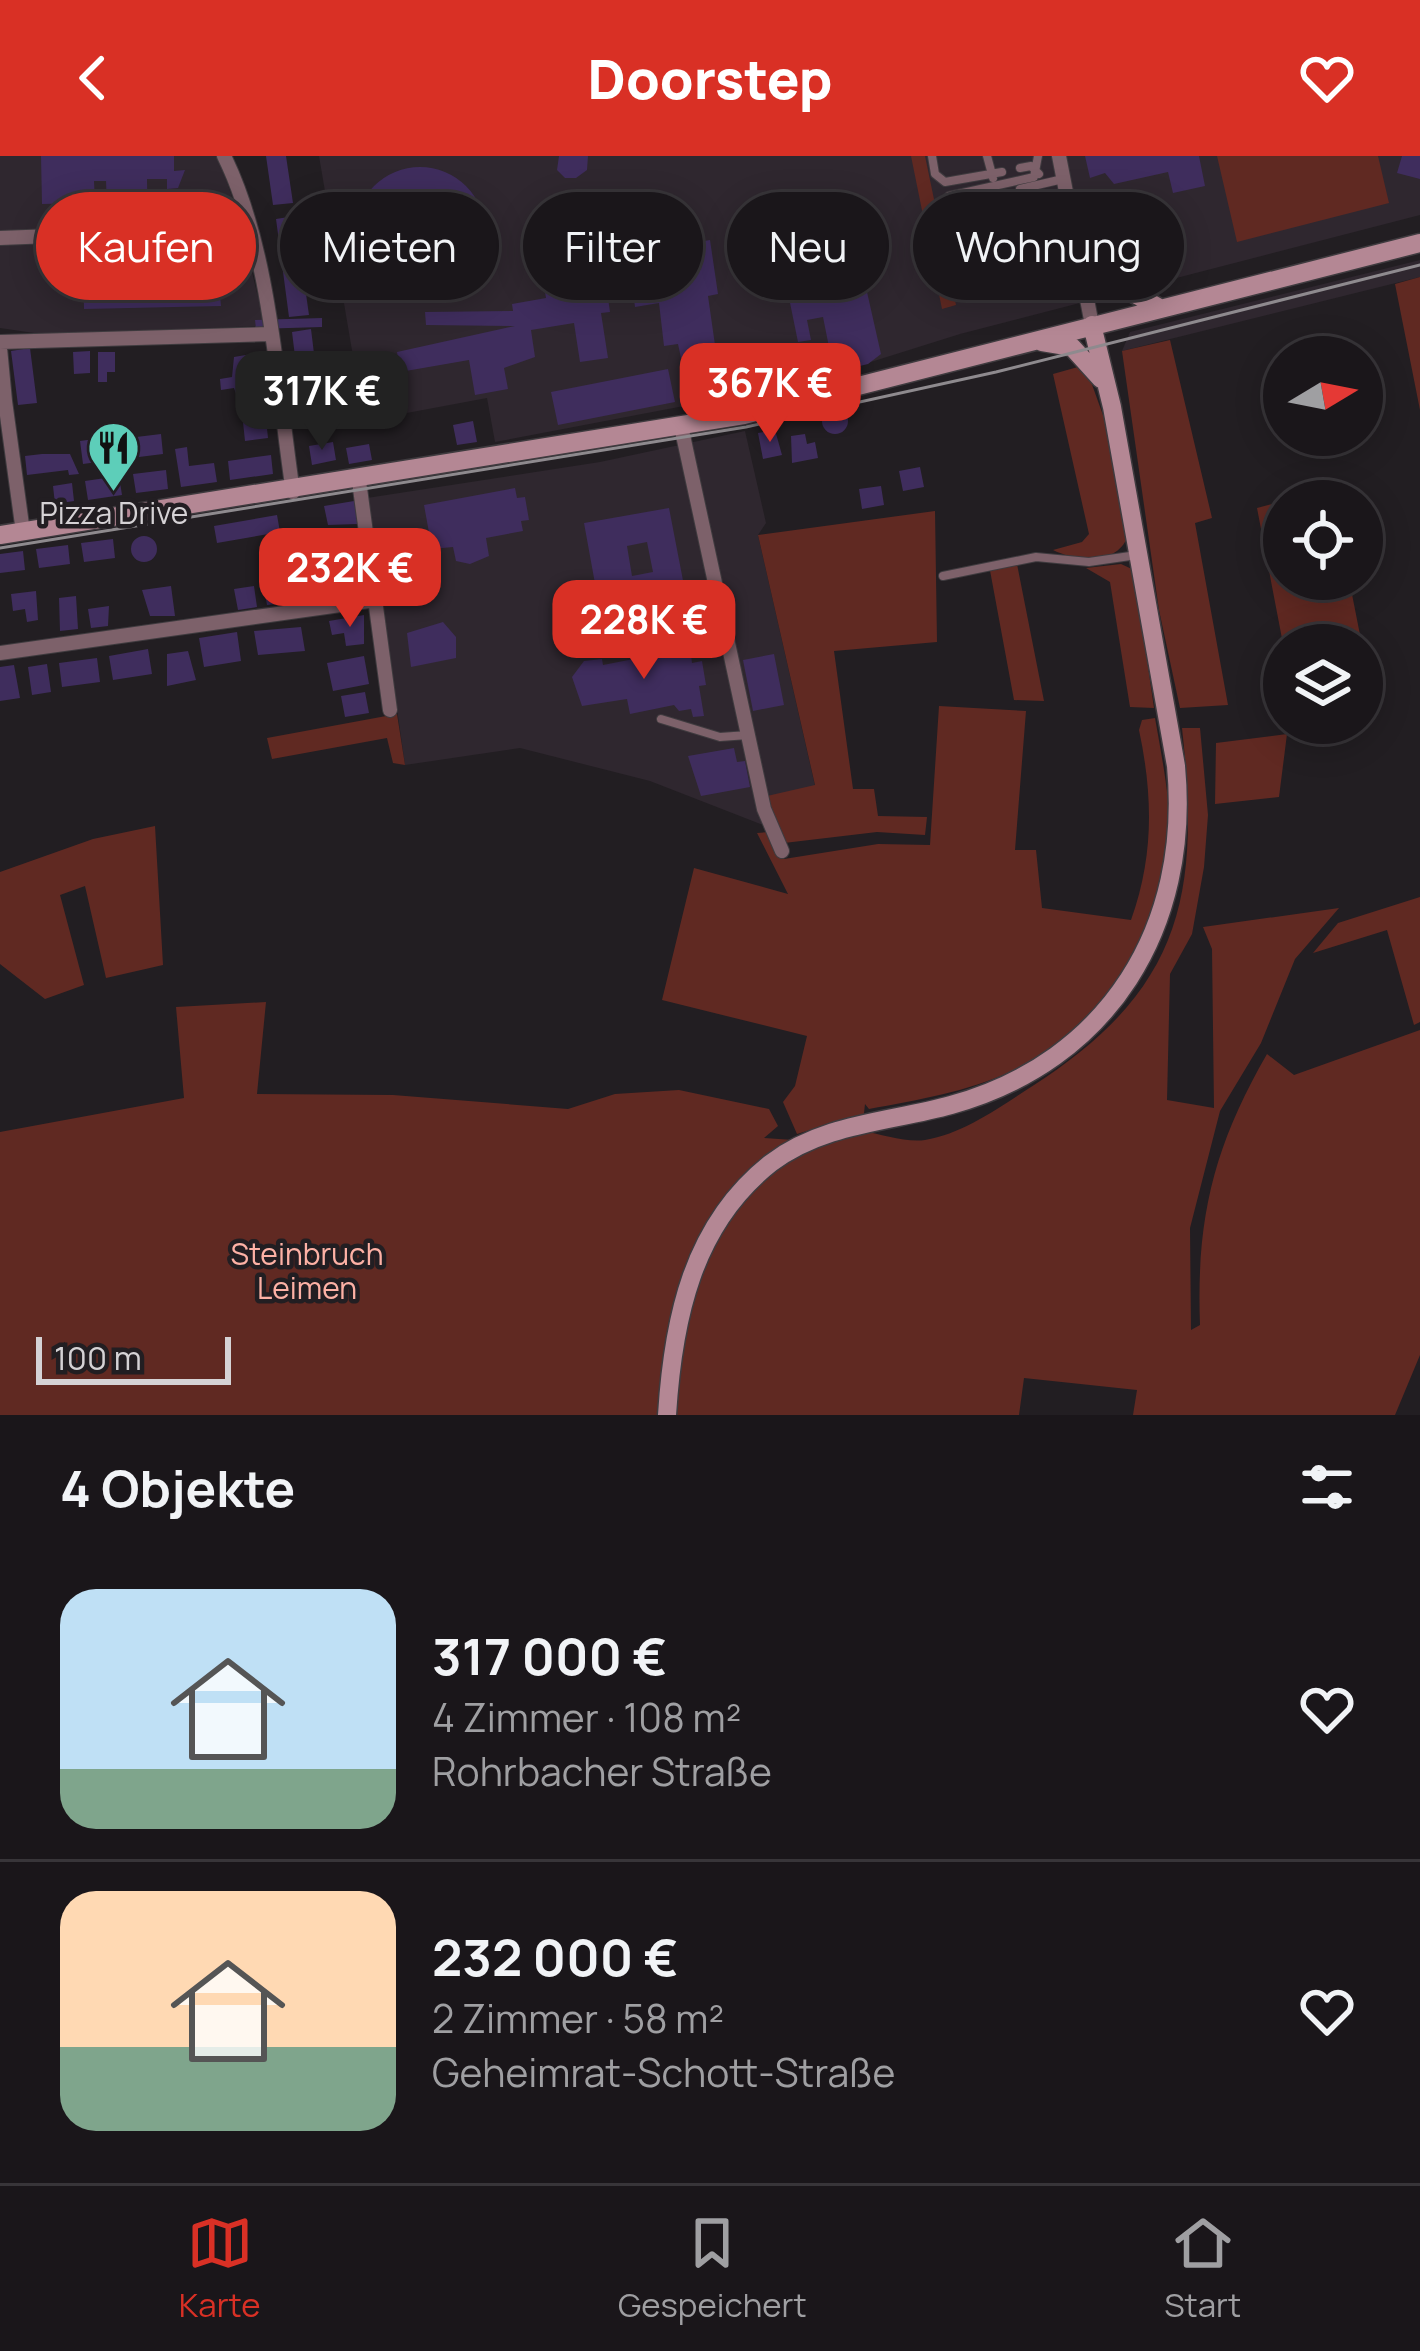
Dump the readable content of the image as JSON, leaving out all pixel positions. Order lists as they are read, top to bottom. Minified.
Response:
{"parks":["Steinbruch Leimen"],"places":{"restaurant":["Pizza Drive"]},"scale_bar":"100 m","north":"right","page":{"header":"Doorstep","chip":["Kaufen","Mieten","Filter","Neu","Wohnung"],"price":["367K €","317K €","232K €","228K €"],"scale":"100 m","heading":"4 Objekte","list":[{"name":"317 000 €","note":"4 Zimmer · 108 m² · Rohrbacher Straße"},{"name":"232 000 €","note":"2 Zimmer · 58 m² · Geheimrat-Schott-Straße"}],"tabs":["Karte","Gespeichert","Start"]}}
